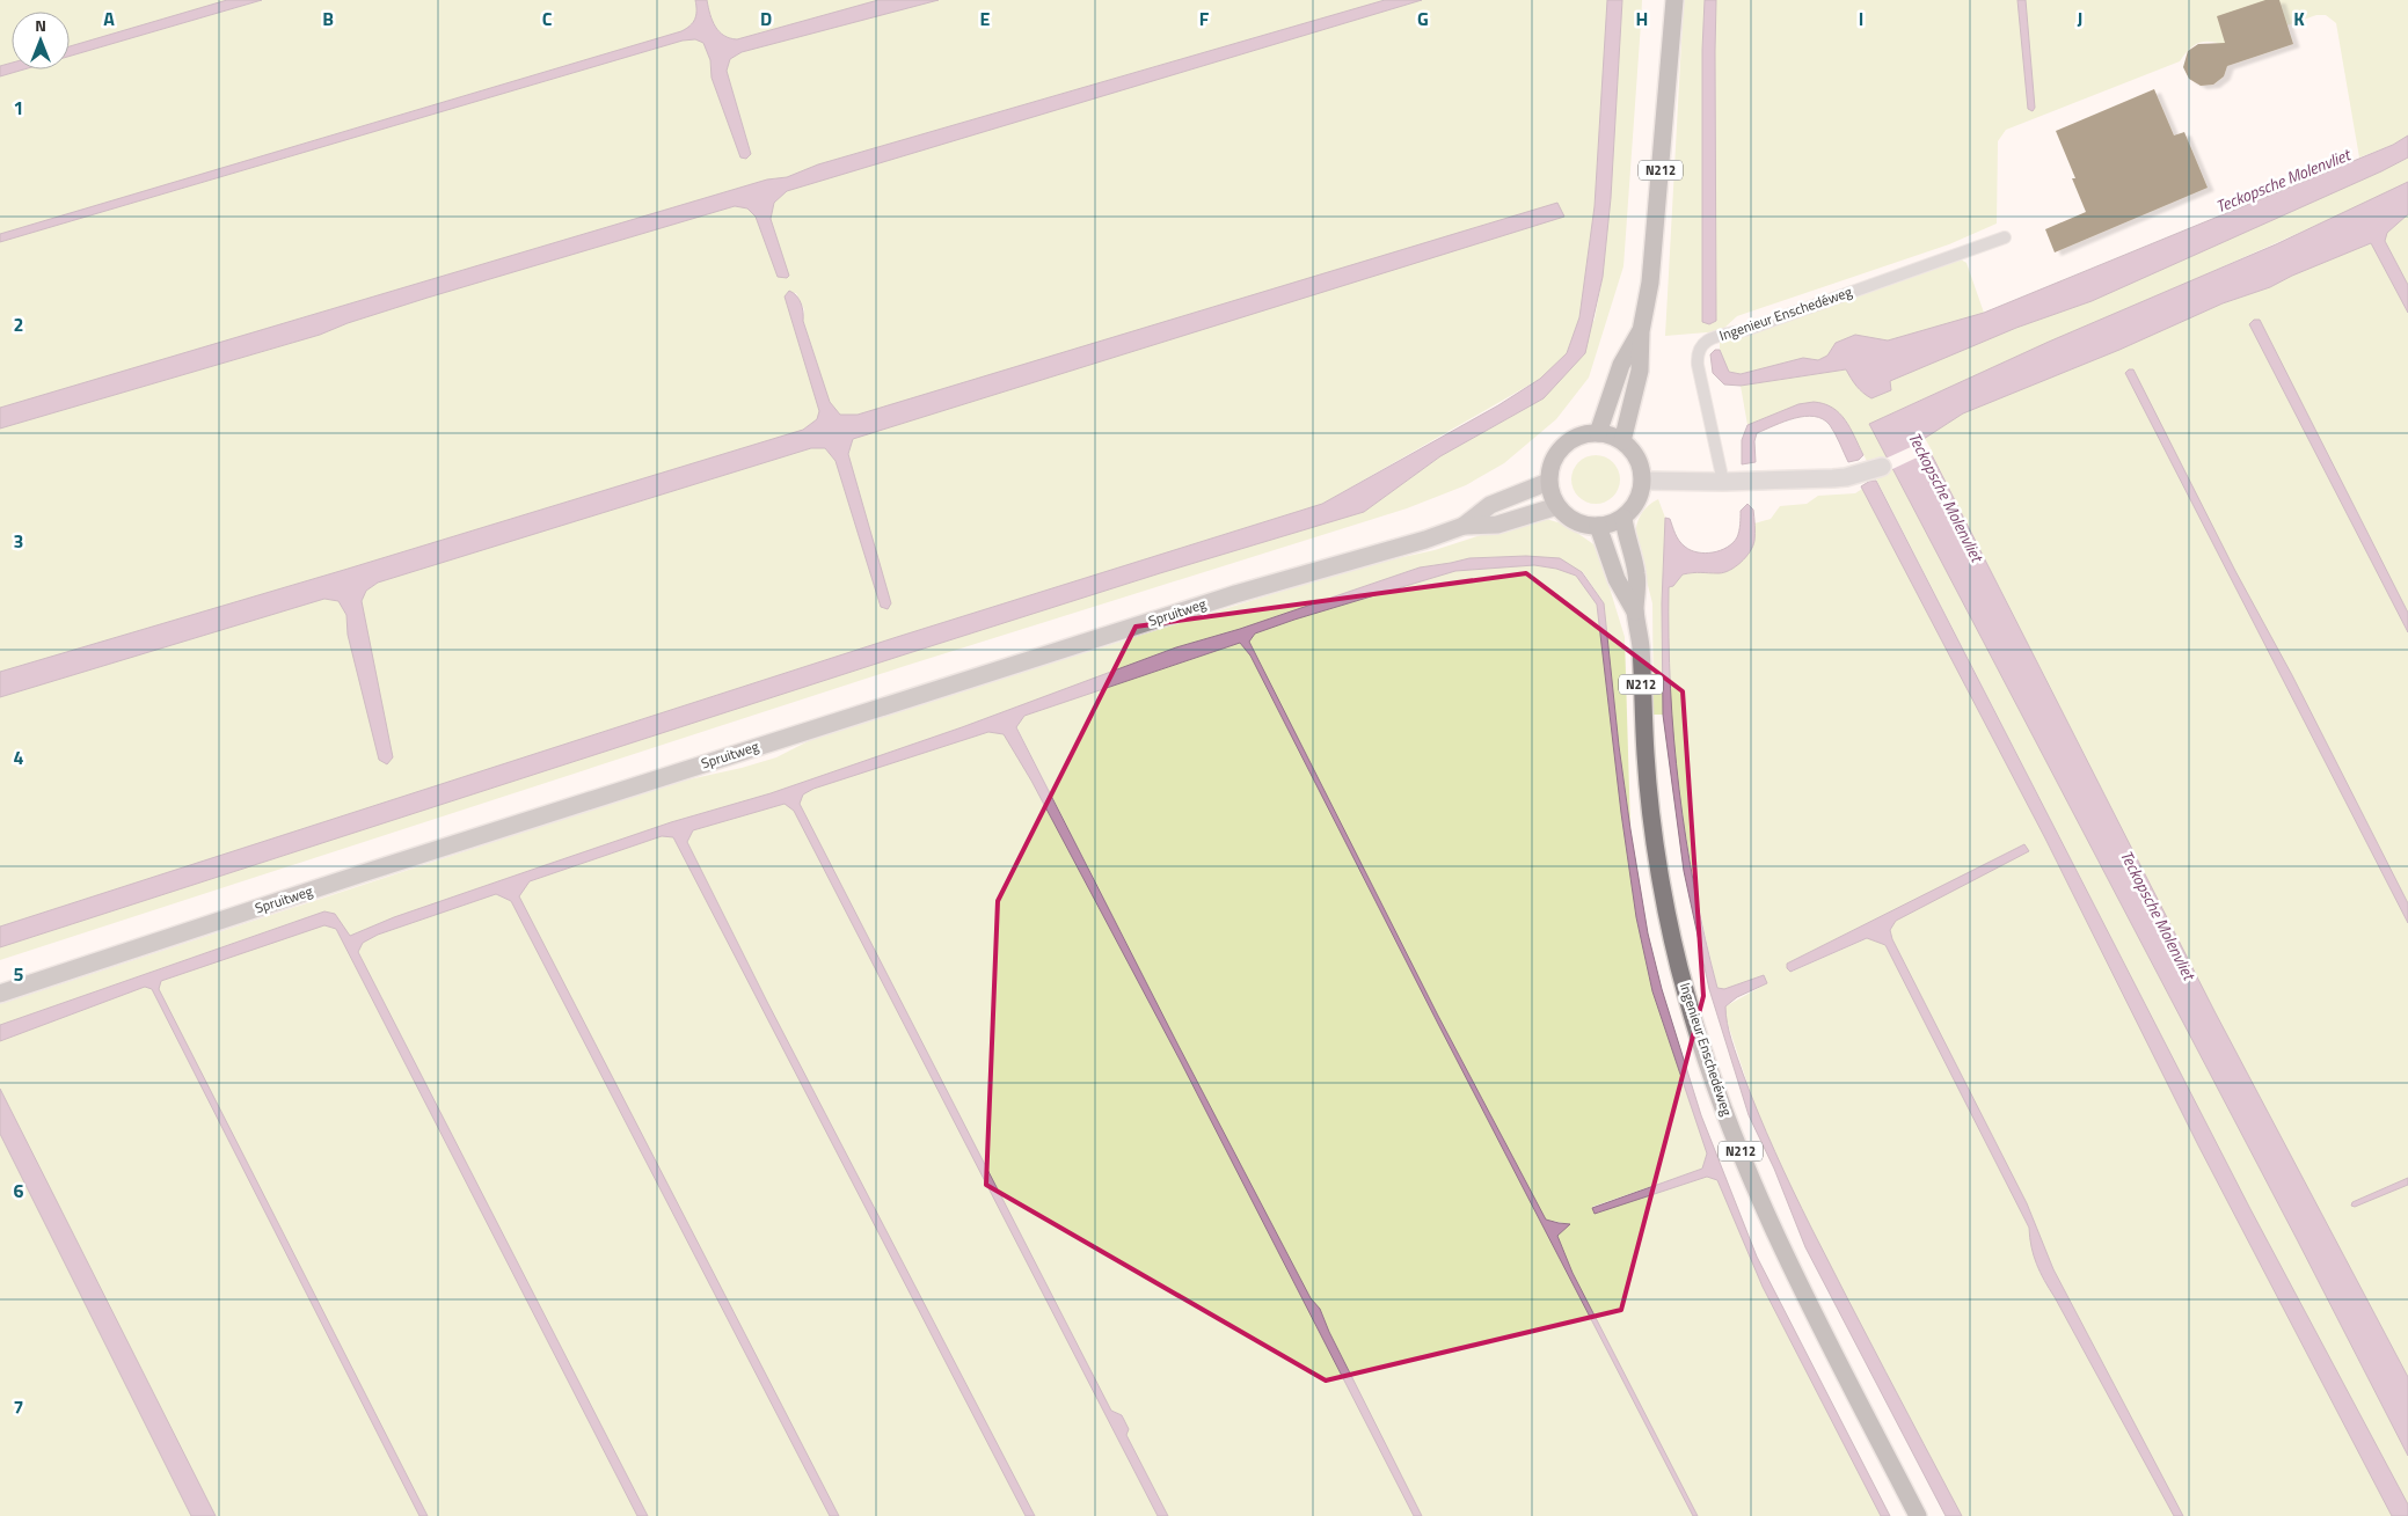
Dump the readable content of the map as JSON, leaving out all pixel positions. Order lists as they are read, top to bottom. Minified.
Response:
{"streets":{"main road":["N212","Ingenieur Enschedéweg","Spruitweg"]},"crossings":[["N212","Ingenieur Enschedéweg"],["N212","Spruitweg"],["Ingenieur Enschedéweg","Spruitweg"]],"water":["Teckopsche Molenvliet"],"north":"top","grid":{"columns":["A","B","C","D","E","F","G","H","I","J","K"],"rows":["1","2","3","4","5","6","7"]}}
